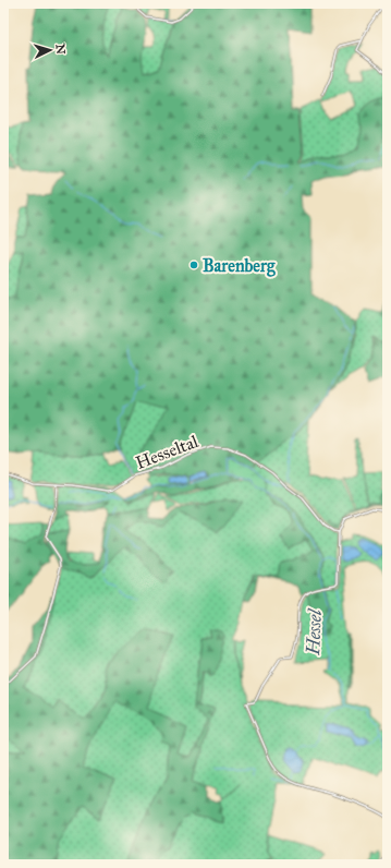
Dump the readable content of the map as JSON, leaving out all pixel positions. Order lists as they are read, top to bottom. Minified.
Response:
{"streets":{"street":["Hesseltal"]},"water":["Hessel"],"places":["Barenberg"],"north":"right"}
